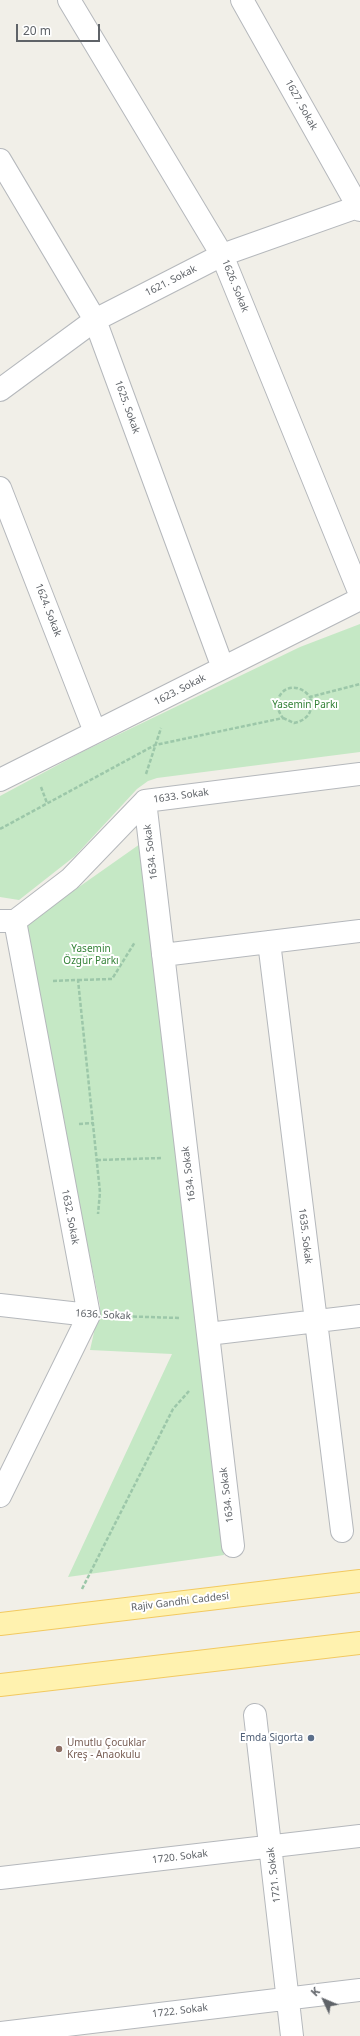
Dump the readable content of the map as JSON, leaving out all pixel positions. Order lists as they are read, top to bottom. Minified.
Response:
{"streets":{"main road":["Rajiv Gandhi Caddesi"],"street":["1627. Sokak","1621. Sokak","1626. Sokak","1625. Sokak","1624. Sokak","1623. Sokak","1633. Sokak","1634. Sokak","1632. Sokak","1635. Sokak","1636. Sokak","1720. Sokak","1721. Sokak","1722. Sokak"]},"crossings":[["1627. Sokak","1621. Sokak"],["1621. Sokak","1626. Sokak"],["1621. Sokak","1625. Sokak"],["1625. Sokak","1623. Sokak"],["1624. Sokak","1623. Sokak"],["1633. Sokak","1634. Sokak"],["1633. Sokak","1632. Sokak"],["1634. Sokak","1636. Sokak"],["1632. Sokak","1636. Sokak"],["1720. Sokak","1721. Sokak"],["1721. Sokak","1722. Sokak"]],"parks":["Yasemin Parkı","Yasemin Özgür Parkı"],"places":["Emda Sigorta","Umutlu Çocuklar Kreş - Anaokulu"],"scale_bar":"20 m","north":"top left"}
